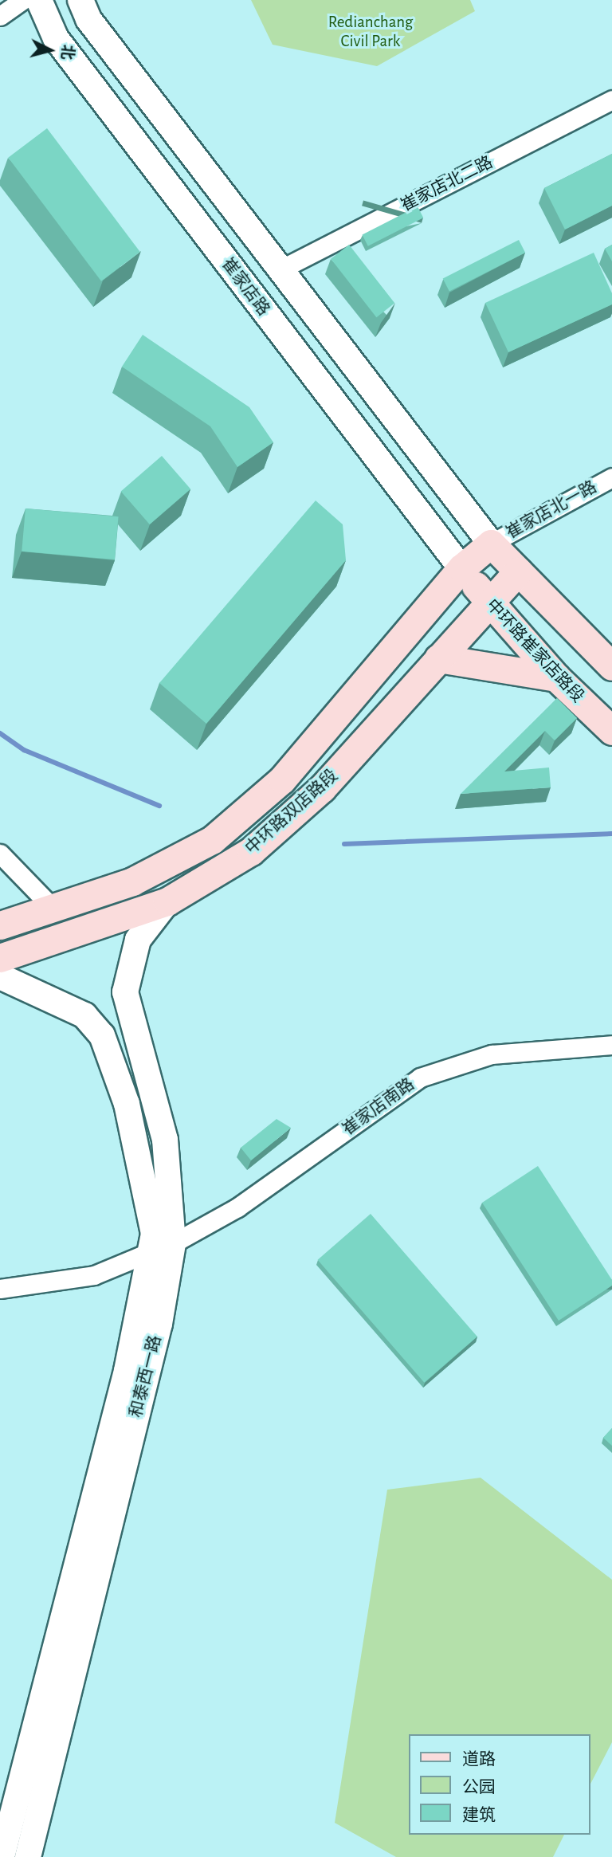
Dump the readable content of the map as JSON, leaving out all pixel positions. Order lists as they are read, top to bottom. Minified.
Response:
{"streets":{"main road":["中环路崔家店路段","中环路双店路段"],"street":["崔家店北二路","崔家店路","崔家店北一路","崔家店南路","和泰西一路"]},"crossings":[["崔家店路","中环路崔家店路段"],["崔家店路","中环路双店路段"],["崔家店北一路","中环路双店路段"],["中环路崔家店路段","中环路双店路段"],["中环路双店路段","和泰西一路"],["崔家店南路","和泰西一路"]],"parks":["Redianchang Civil Park"],"legend":["道路","公园","建筑"],"north":"right"}
